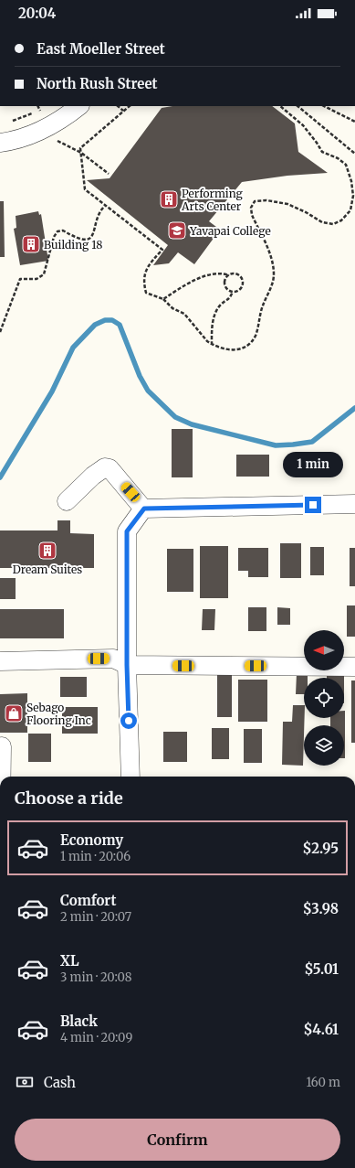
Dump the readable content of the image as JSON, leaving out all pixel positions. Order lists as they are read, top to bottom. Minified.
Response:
{"places":{"building":["Performing Arts Center","Building 18","Dream Suites"],"school or university":["Yavapai College"],"shop":["Sebago Flooring Inc"]},"north":"left","page":{"status":"20:04","banner":["East Moeller Street","North Rush Street"],"bubble":"1 min","heading":"Choose a ride","list":[{"name":"Economy","note":"1 min · 20:06","value":"$2.95"},{"name":"Comfort","note":"2 min · 20:07","value":"$3.98"},{"name":"XL","note":"3 min · 20:08","value":"$5.01"},{"name":"Black","note":"4 min · 20:09","value":"$4.61"}],"pay":["Cash","160 m"],"buttons":"Confirm"}}
